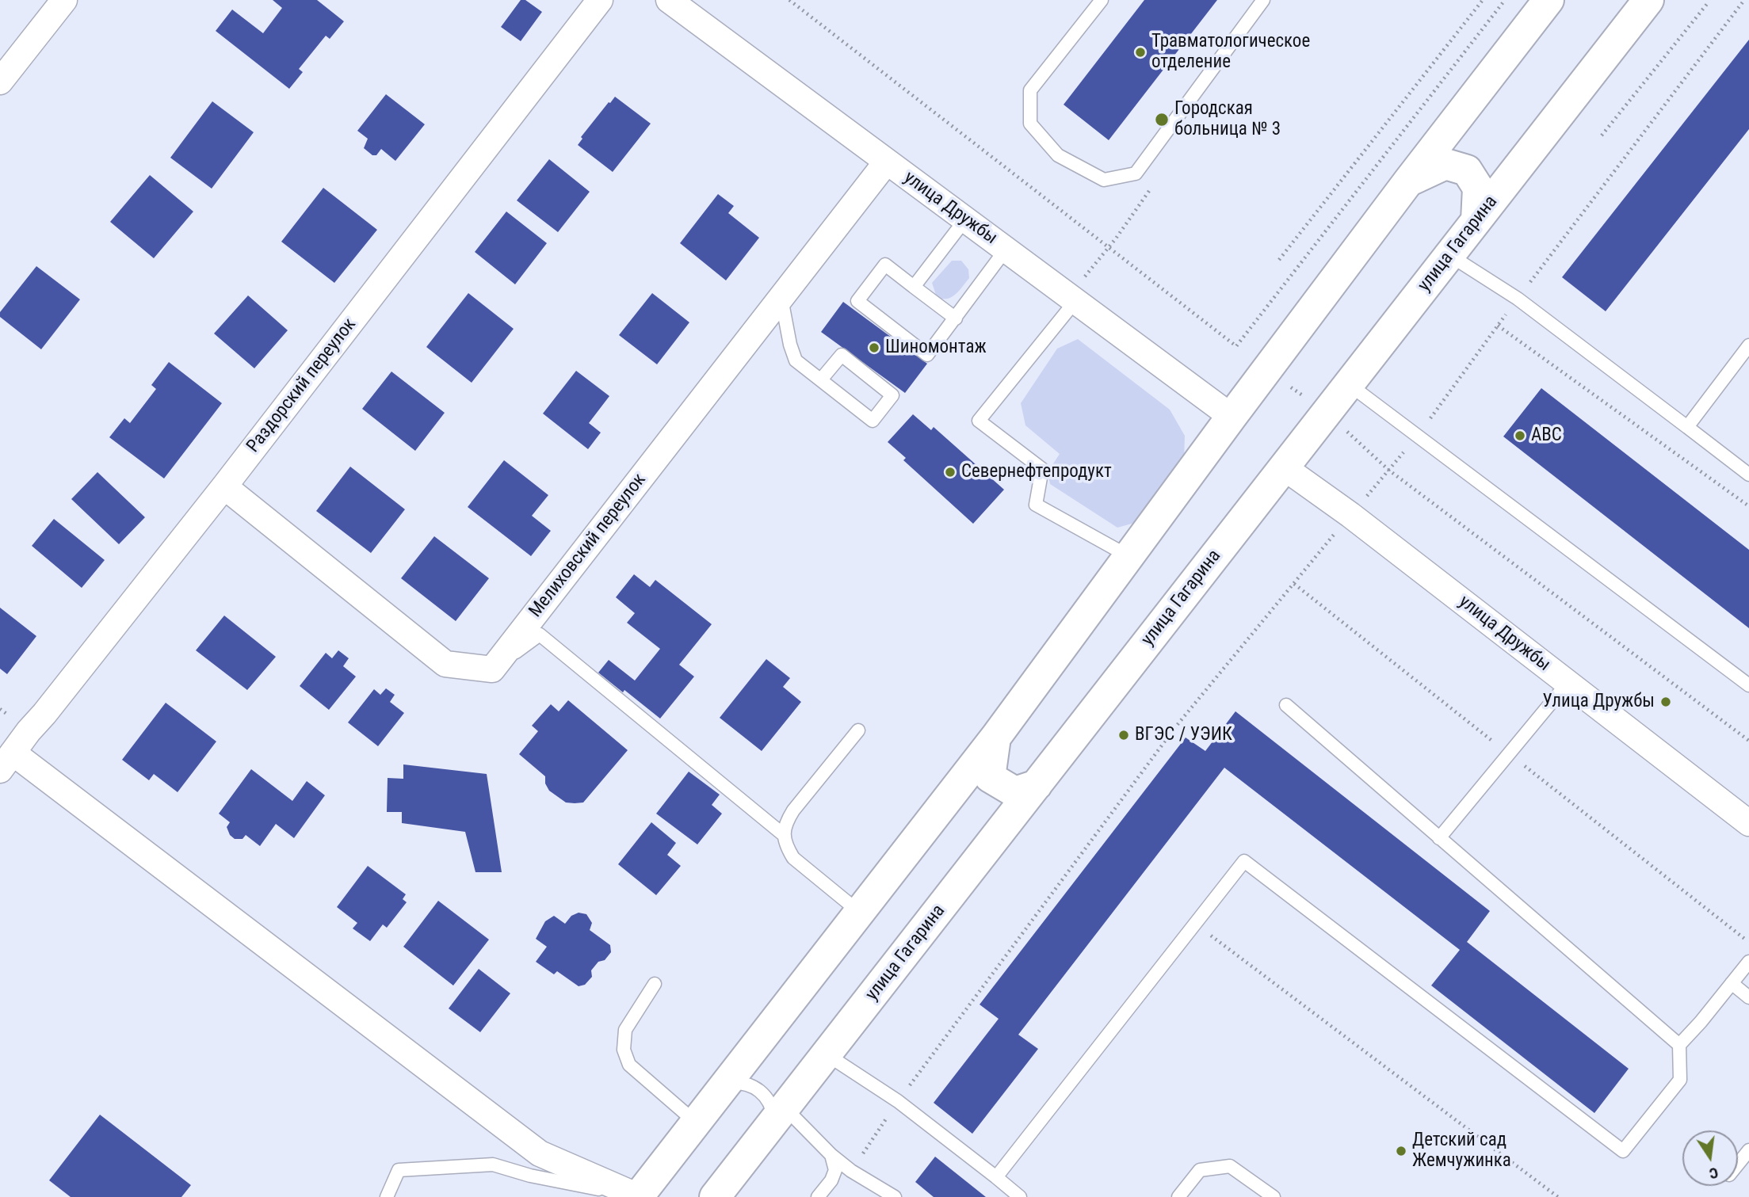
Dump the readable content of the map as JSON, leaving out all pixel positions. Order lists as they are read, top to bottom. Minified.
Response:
{"streets":{"street":["улица Дружбы","улица Гагарина","Раздорский переулок","Мелиховский переулок"]},"crossings":[["улица Дружбы","улица Гагарина"],["улица Дружбы","Мелиховский переулок"]],"places":["Травматологическое отделение","Городская больница № 3","Шиномонтаж","ABC","Севернефтепродукт","Улица Дружбы","ВГЭС / УЭИК","Детский сад Жемчужинка"],"north":"bottom"}
